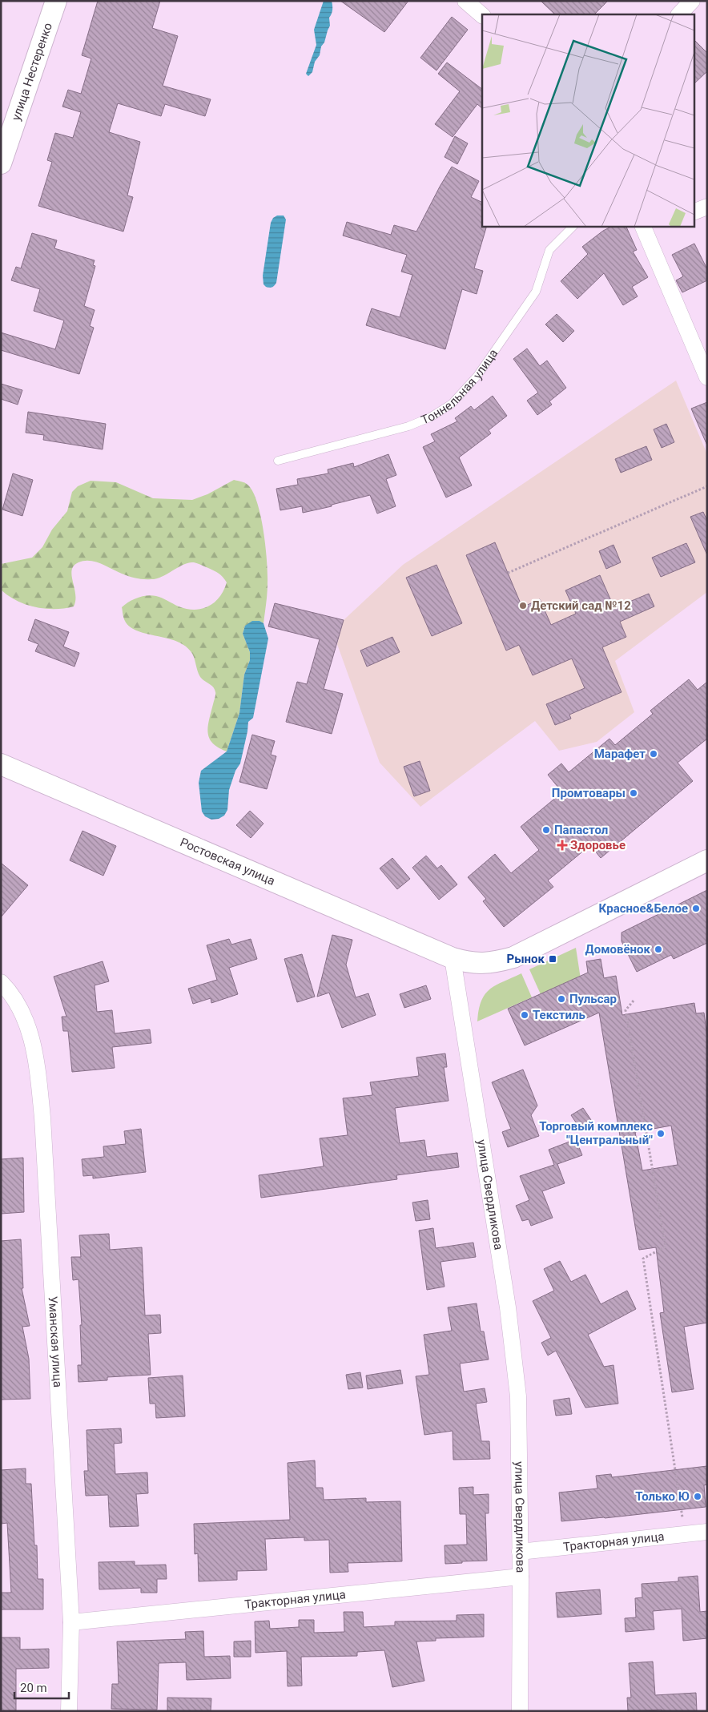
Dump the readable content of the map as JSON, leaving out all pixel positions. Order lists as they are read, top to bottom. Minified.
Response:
{"streets":{"street":["улица Нестеренко","Ростовская улица","улица Свердликова","Уманская улица","Тракторная улица"],"lane":["Тоннельная улица"]},"crossings":[["Ростовская улица","улица Свердликова"],["улица Свердликова","Тракторная улица"],["Уманская улица","Тракторная улица"]],"places":{"other":["Детский сад №12","Марафет","Промтовары","Папастол","Красное&Белое","Домовёнок","Пульсар","Текстиль","Торговый комплекс \"Центральный\"","Только Ю"],"health":["Здоровье"],"transit":["Рынок"]},"scale_bar":"20 m"}
